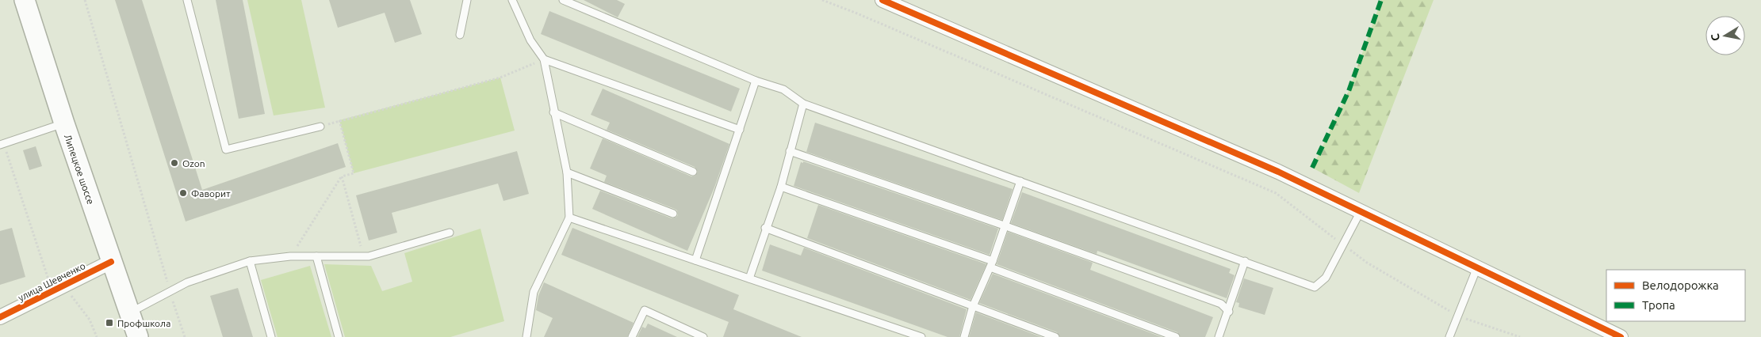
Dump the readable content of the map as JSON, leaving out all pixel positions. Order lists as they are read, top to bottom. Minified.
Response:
{"streets":{"main road":["Липецкое шоссе"],"street":["улица Шевченко"]},"crossings":[["Липецкое шоссе","улица Шевченко"]],"places":{"other":["Ozon","Фаворит"],"transit":["Профшкола"]},"legend":["Велодорожка","Тропа"],"north":"left"}
